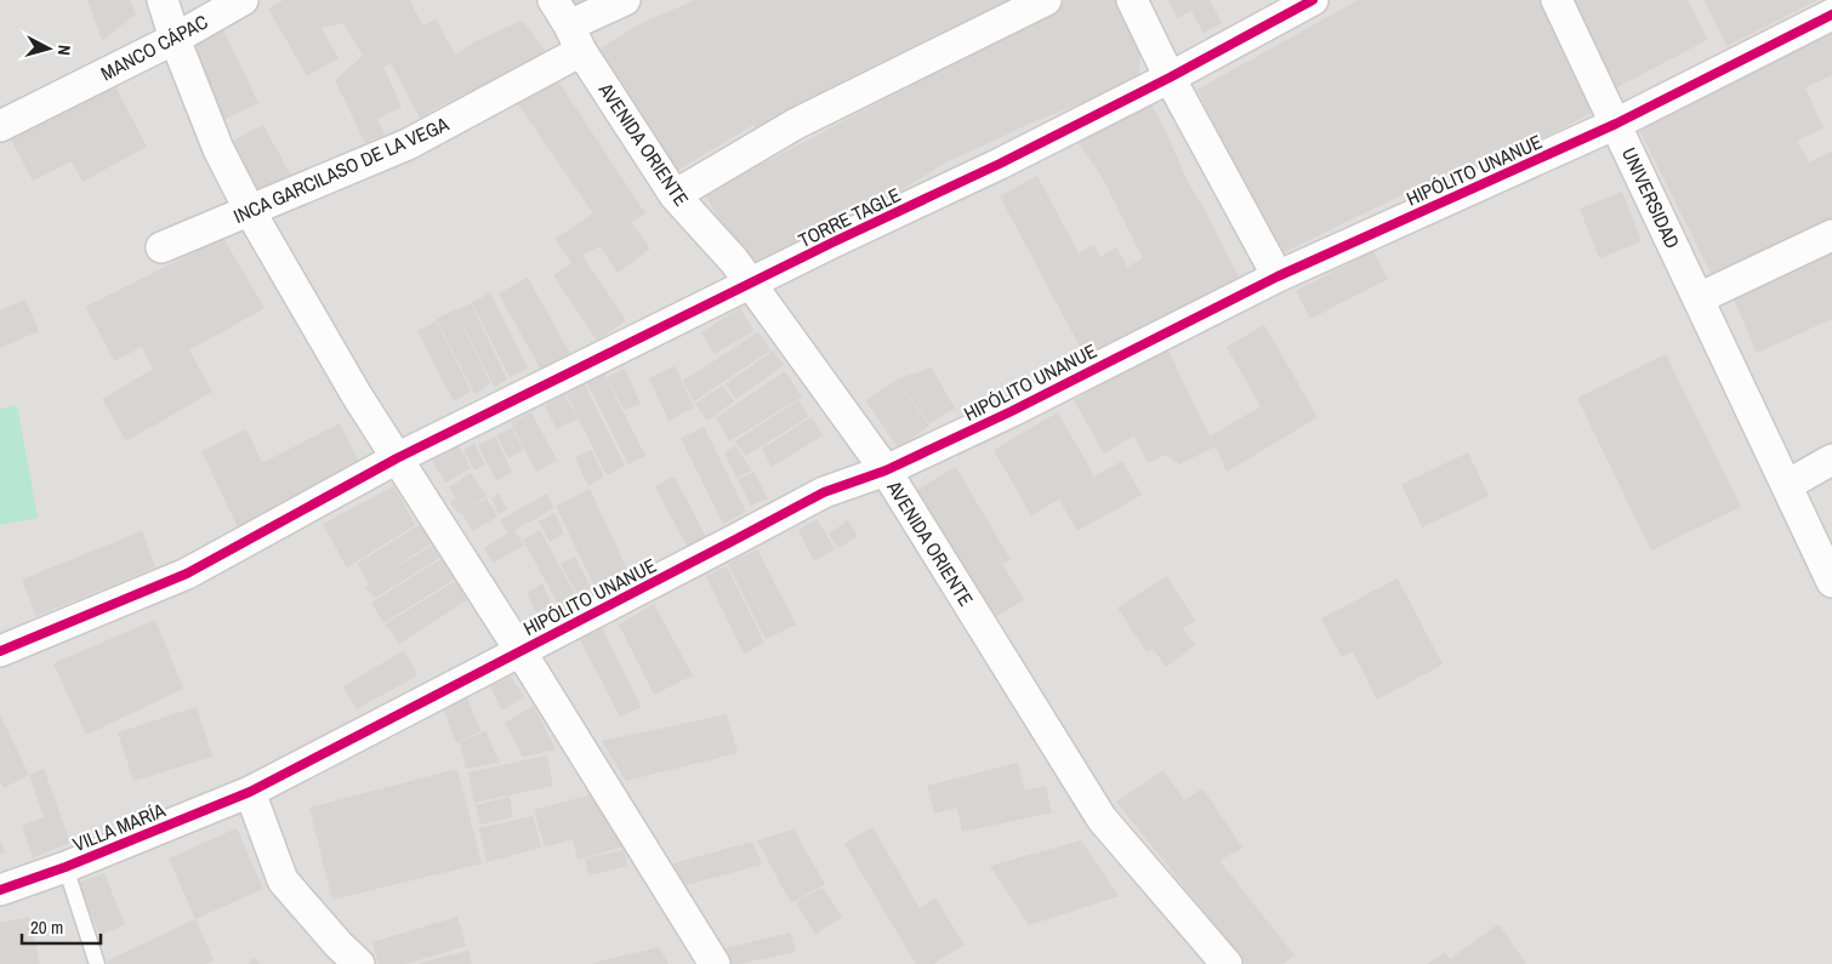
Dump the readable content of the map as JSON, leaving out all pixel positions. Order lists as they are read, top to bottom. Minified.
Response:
{"streets":{"street":["MANCO CÁPAC","AVENIDA ORIENTE","INCA GARCILASO DE LA VEGA","HIPÓLITO UNANUE","UNIVERSIDAD","TORRE TAGLE","VILLA MARÍA"]},"crossings":[["AVENIDA ORIENTE","INCA GARCILASO DE LA VEGA"],["AVENIDA ORIENTE","HIPÓLITO UNANUE"],["AVENIDA ORIENTE","TORRE TAGLE"],["HIPÓLITO UNANUE","UNIVERSIDAD"],["HIPÓLITO UNANUE","VILLA MARÍA"]],"scale_bar":"20 m","north":"right"}
